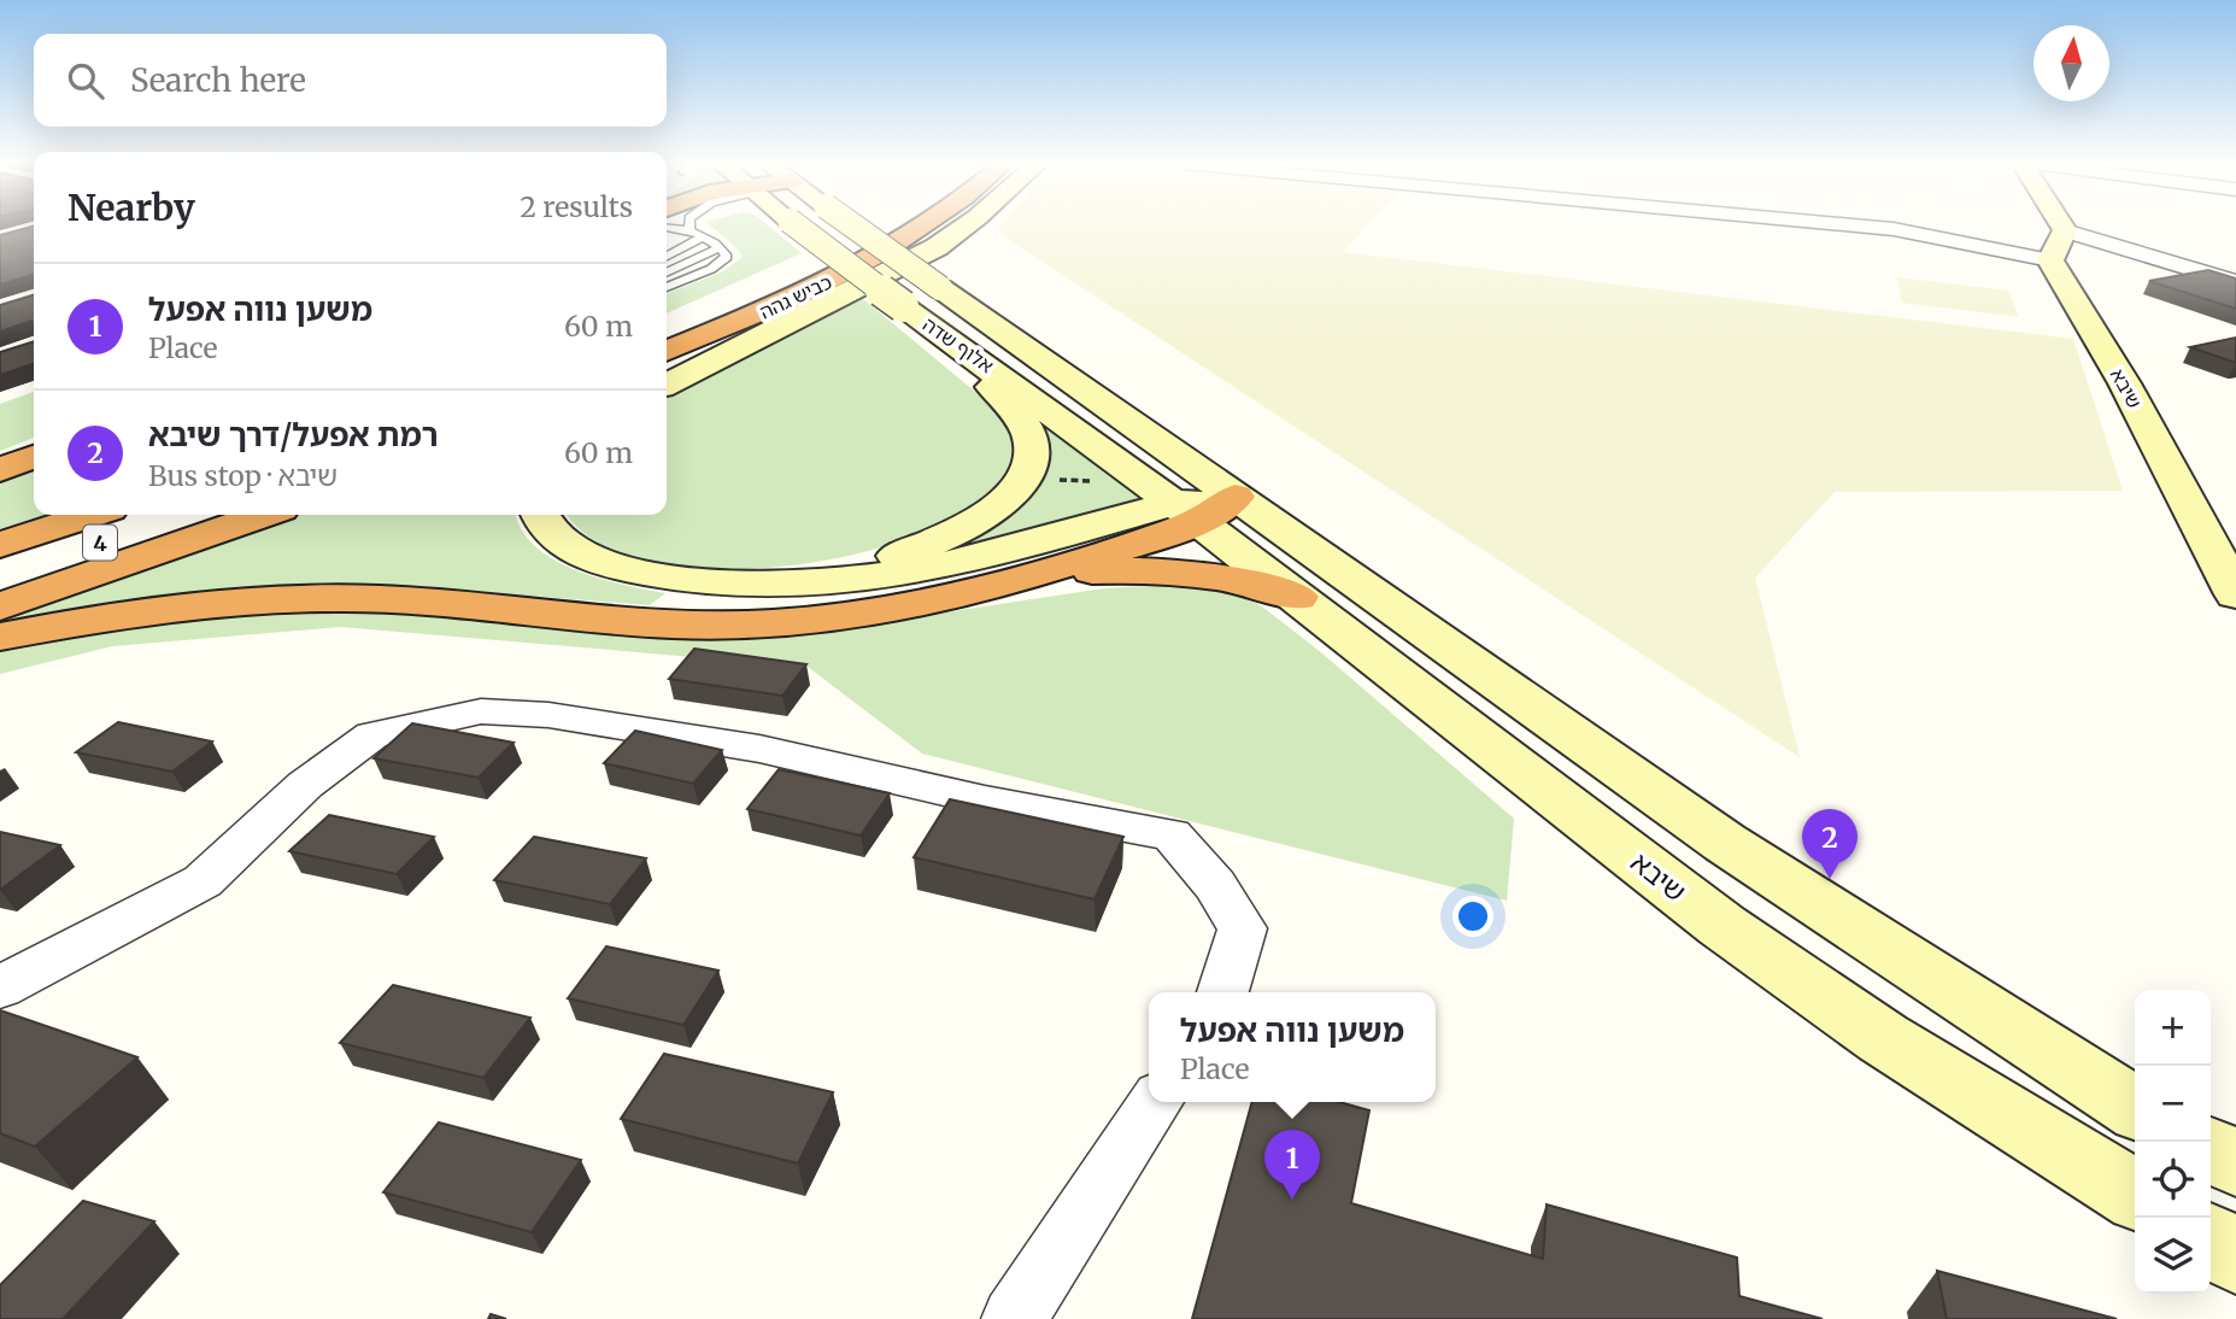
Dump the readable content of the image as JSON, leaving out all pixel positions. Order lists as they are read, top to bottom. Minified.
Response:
{"streets":{"highway":["כביש גהה","4"],"main road":["אלוף שדה","שיבא"]},"crossings":[["אלוף שדה","שיבא"]],"north":"top","page":{"search":"Search here","heading":["Nearby","2 results"],"list":[{"mark":"1","name":"משען נווה אפעל","note":"Place","value":"60 m"},{"mark":"2","name":"רמת אפעל/דרך שיבא","note":"Bus stop · שיבא","value":"60 m"}],"pins":["2","1"],"map_buttons":["+","−"],"popup":["משען נווה אפעל","Place"]}}
